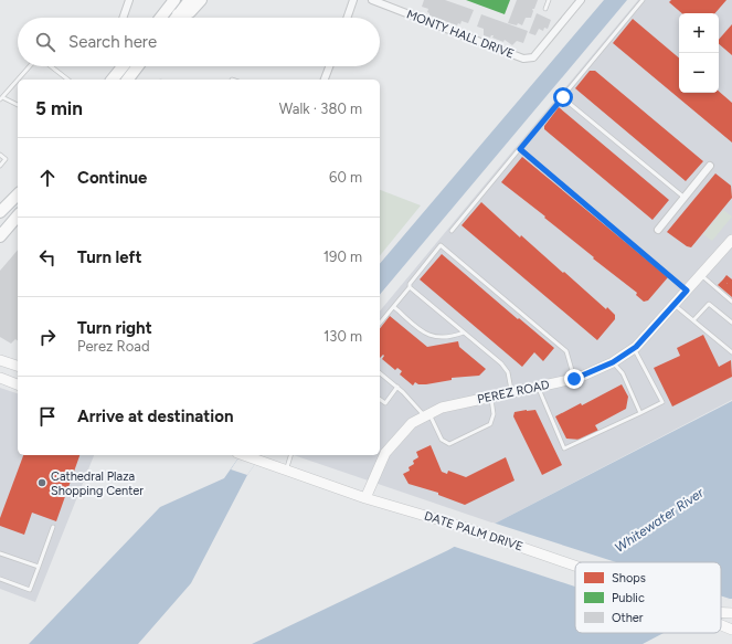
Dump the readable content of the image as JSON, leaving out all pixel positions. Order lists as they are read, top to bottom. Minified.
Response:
{"streets":{"main road":["PEREZ ROAD","DATE PALM DRIVE"],"street":["MONTY HALL DRIVE"]},"crossings":[["PEREZ ROAD","DATE PALM DRIVE"]],"water":["Whitewater River"],"places":["Cathedral Plaza Shopping Center"],"legend":["Shops","Public","Other"],"page":{"map_buttons":["+","−"],"search":"Search here","heading":["5 min","Walk · 380 m"],"list":[["Continue","60 m"],["Turn left","190 m"],["Turn right","Perez Road","130 m"],"Arrive at destination"]}}
